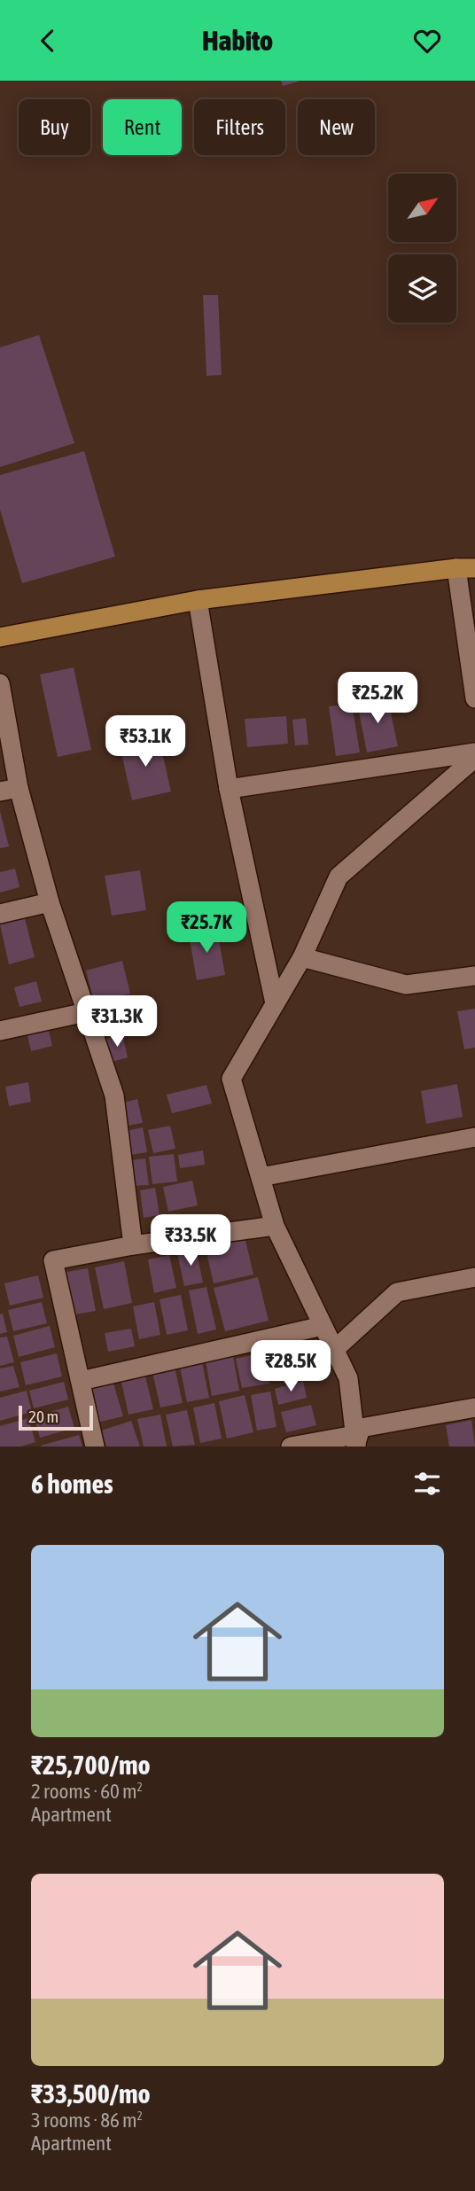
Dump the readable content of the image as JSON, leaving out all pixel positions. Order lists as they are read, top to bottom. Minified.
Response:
{"scale_bar":"20 m","north":"top right","page":{"header":"Habito","chip":["Buy","Rent","Filters","New"],"price":["₹25.2K","₹53.1K","₹25.7K","₹31.3K","₹33.5K","₹28.5K"],"scale":"20 m","heading":"6 homes","list":[{"name":"₹25,700/mo","note":"2 rooms · 60 m² · Apartment"},{"name":"₹33,500/mo","note":"3 rooms · 86 m² · Apartment"}]}}
